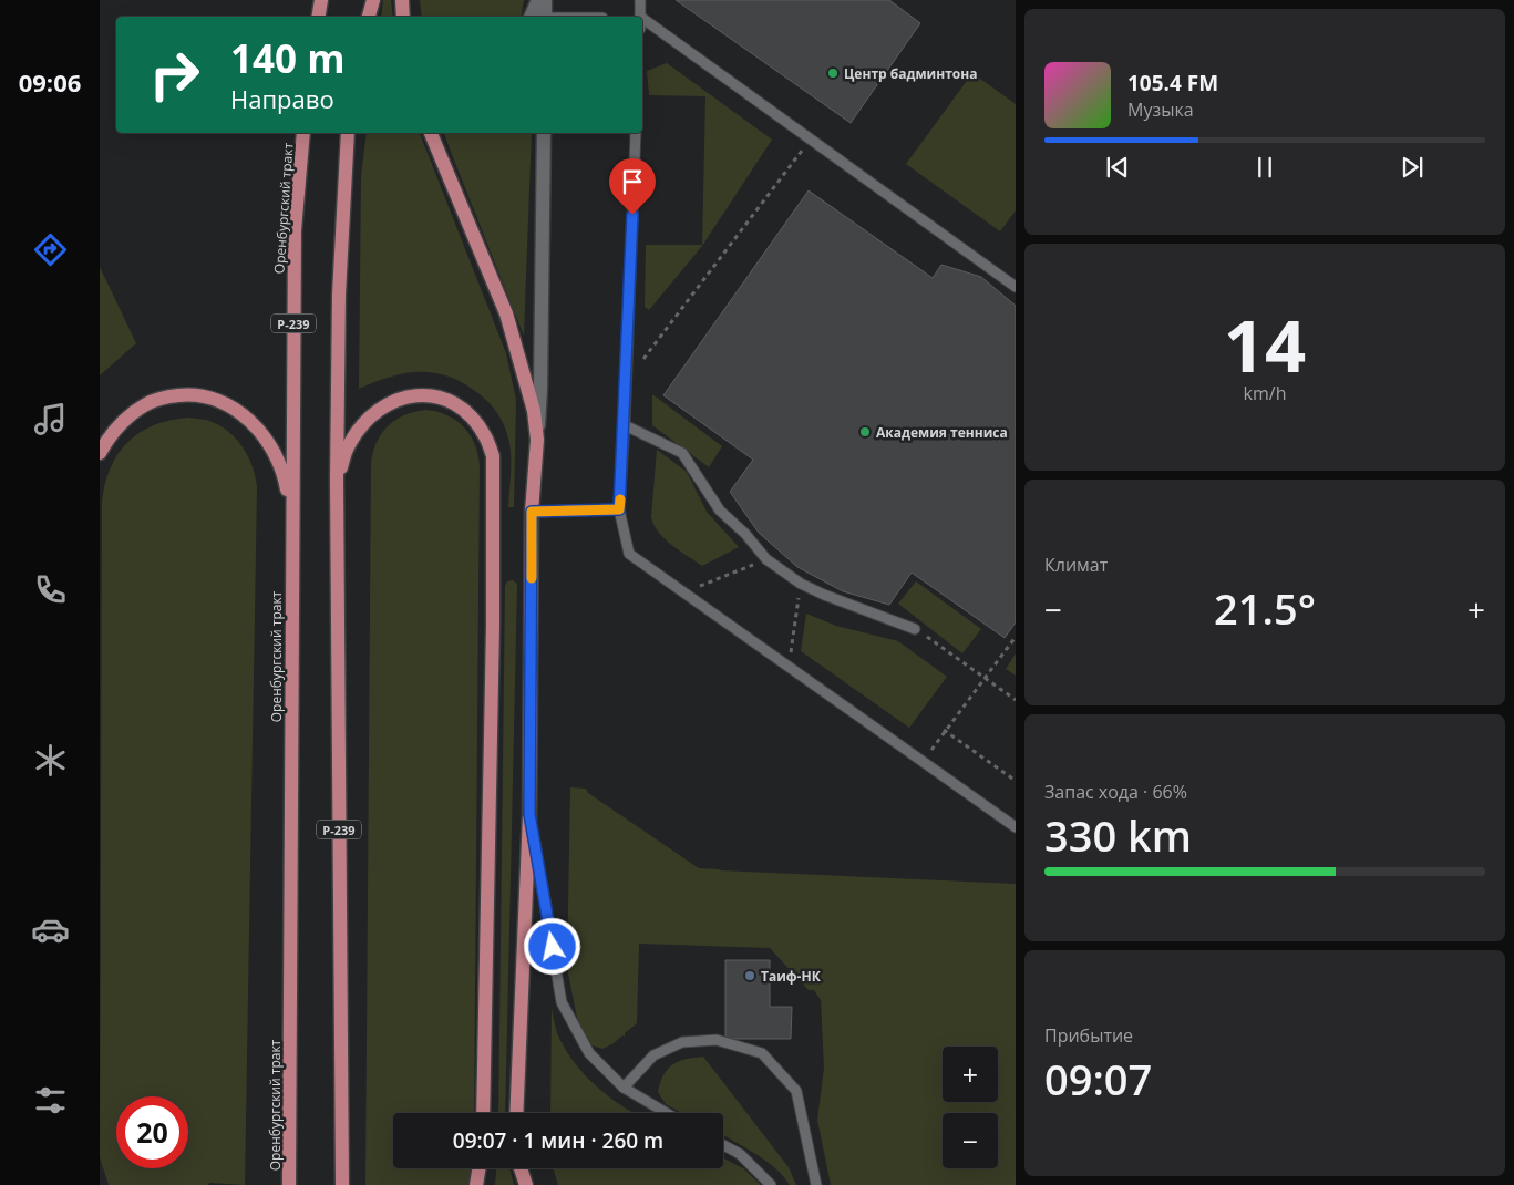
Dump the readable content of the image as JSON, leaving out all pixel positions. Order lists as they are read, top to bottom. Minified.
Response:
{"streets":{"main road":["Оренбургский тракт","Р-239"]},"places":["Центр бадминтона","Академия тенниса","Таиф-НК"],"page":{"tabs":"09:06","turn":["140 m","Направо"],"song":["105.4 FM","Музыка"],"tile":[["14","km/h"],"Климат",["Запас хода · 66%","330 km"],["Прибытие","09:07"]],"heat":["−","21.5°","+"],"map_buttons":["+","−"],"limit":"20","trip":"09:07 · 1 мин · 260 m"}}
